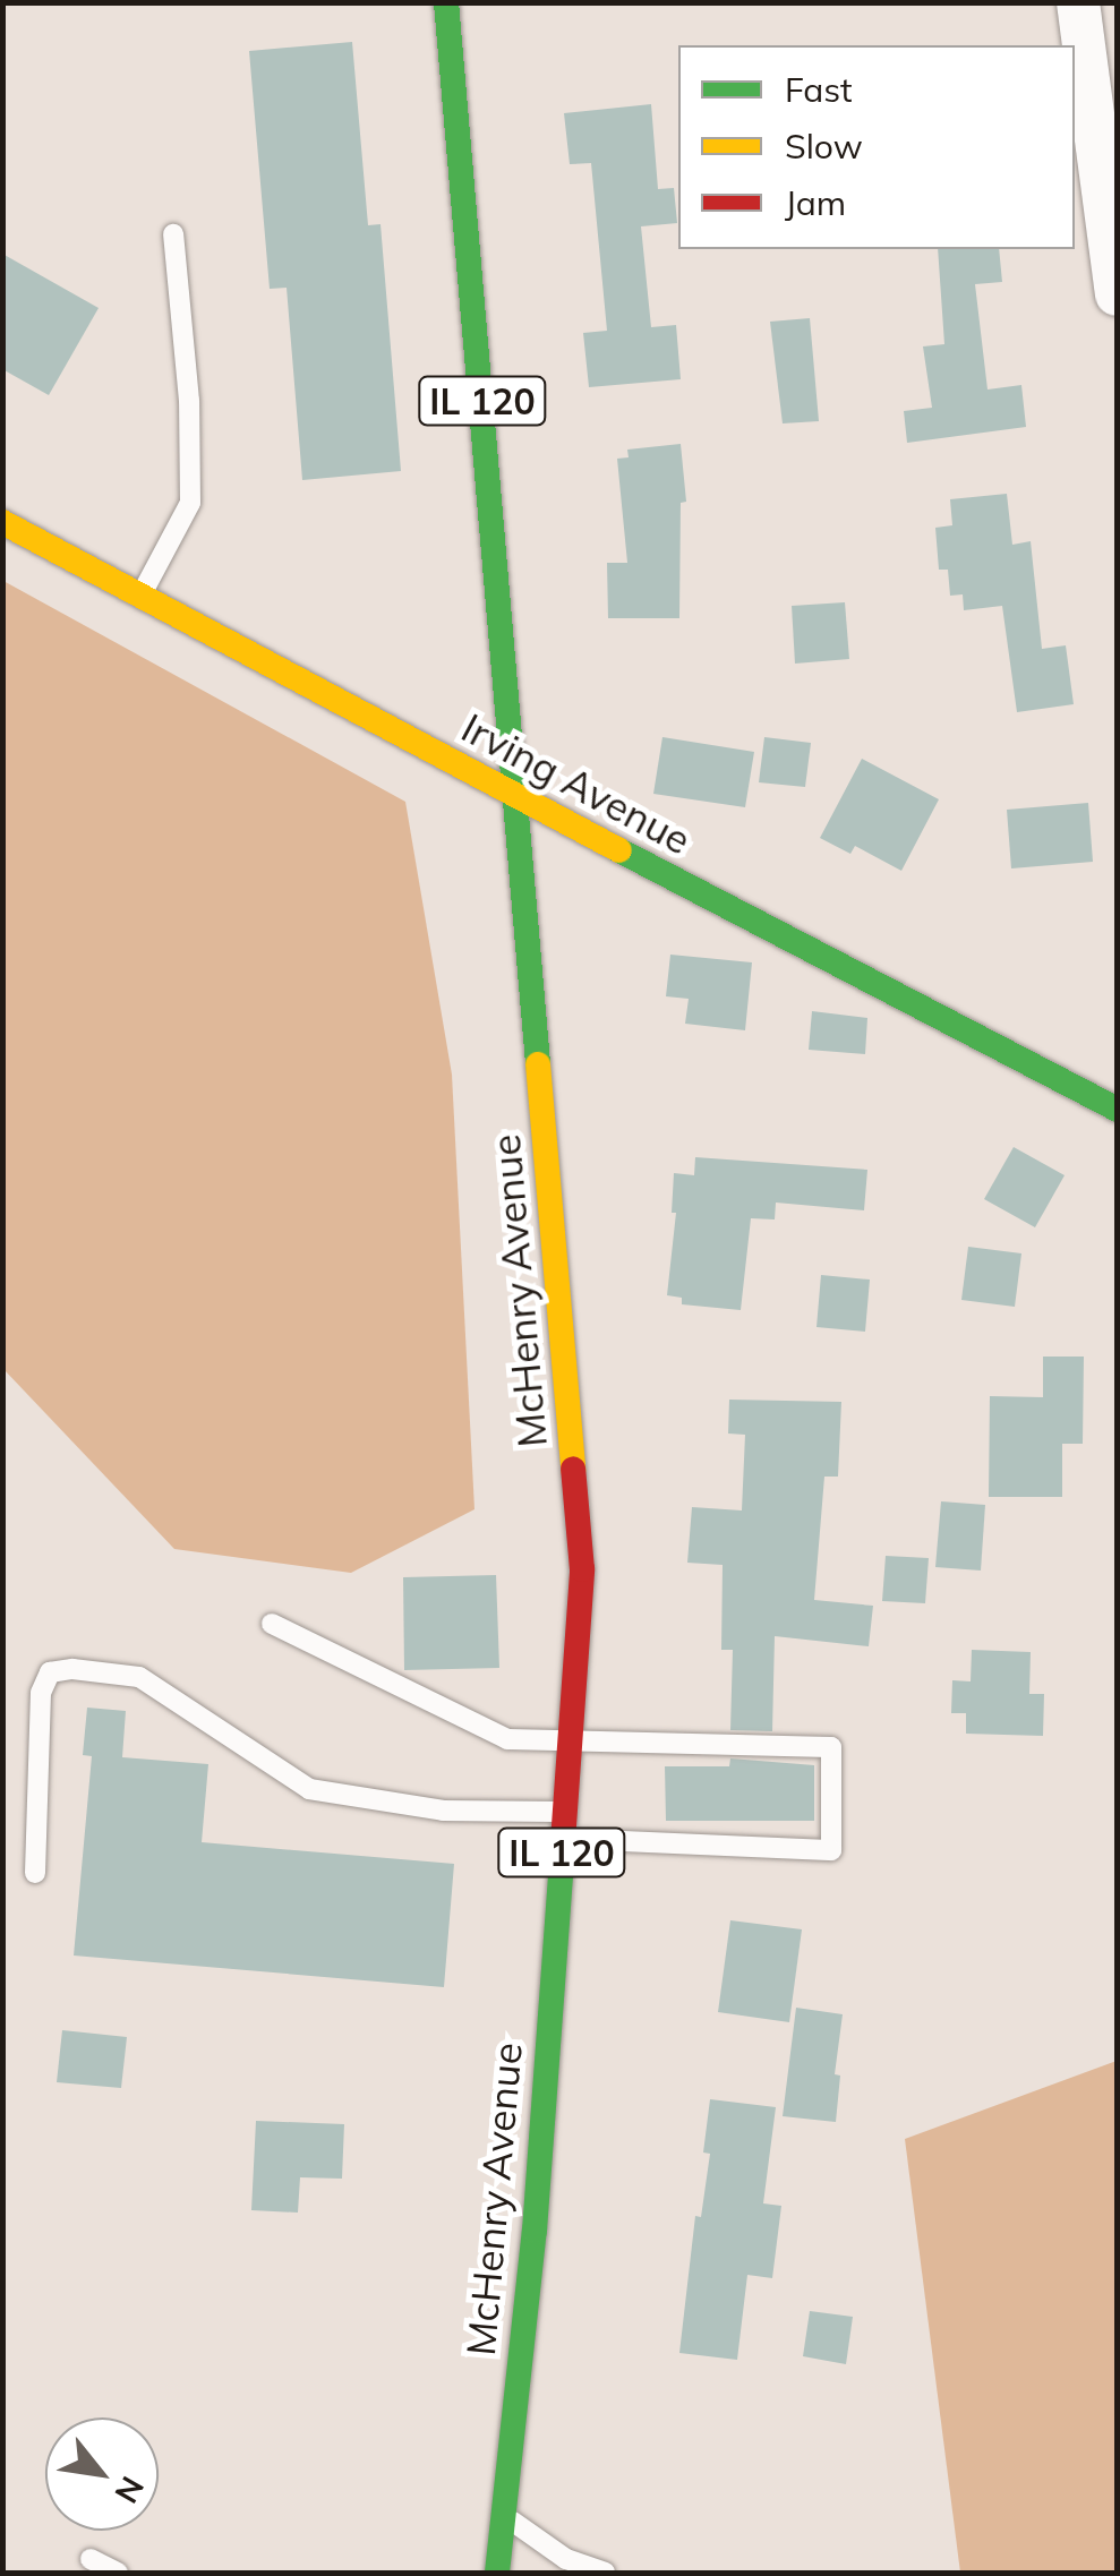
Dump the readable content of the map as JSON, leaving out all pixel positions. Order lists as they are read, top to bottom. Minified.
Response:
{"streets":{"main road":["IL 120","Irving Avenue","McHenry Avenue"]},"crossings":[["Irving Avenue","McHenry Avenue"]],"legend":["Fast","Slow","Jam"],"north":"bottom right"}
